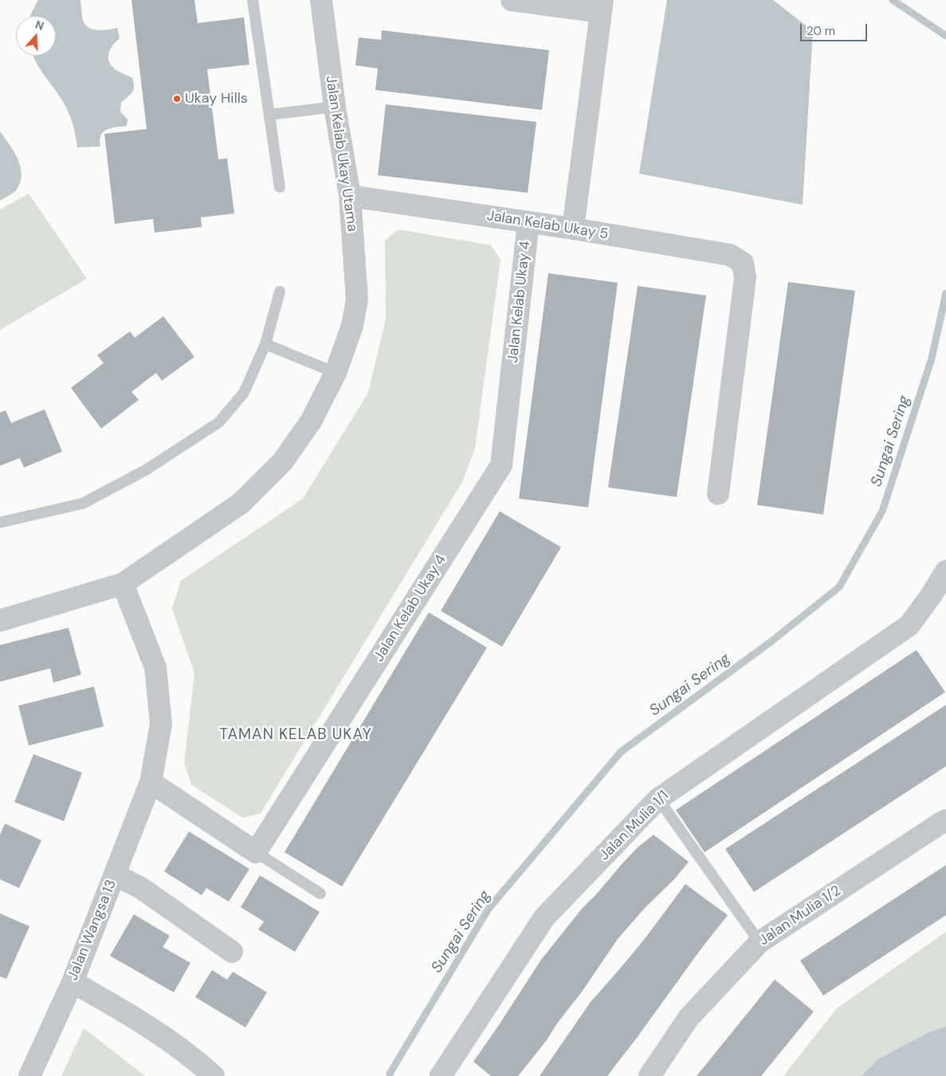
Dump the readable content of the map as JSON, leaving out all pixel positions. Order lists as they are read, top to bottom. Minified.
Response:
{"streets":{"street":["Jalan Kelab Ukay Utama","Jalan Kelab Ukay 5","Jalan Kelab Ukay 4","Jalan Mulia 1/1","Jalan Mulia 1/2","Jalan Wangsa 13"]},"crossings":[["Jalan Kelab Ukay Utama","Jalan Kelab Ukay 5"],["Jalan Kelab Ukay Utama","Jalan Wangsa 13"],["Jalan Kelab Ukay 5","Jalan Kelab Ukay 4"]],"districts":["TAMAN KELAB UKAY"],"water":["Sungai Sering"],"places":["Ukay Hills"],"scale_bar":"20 m","north":"top"}
